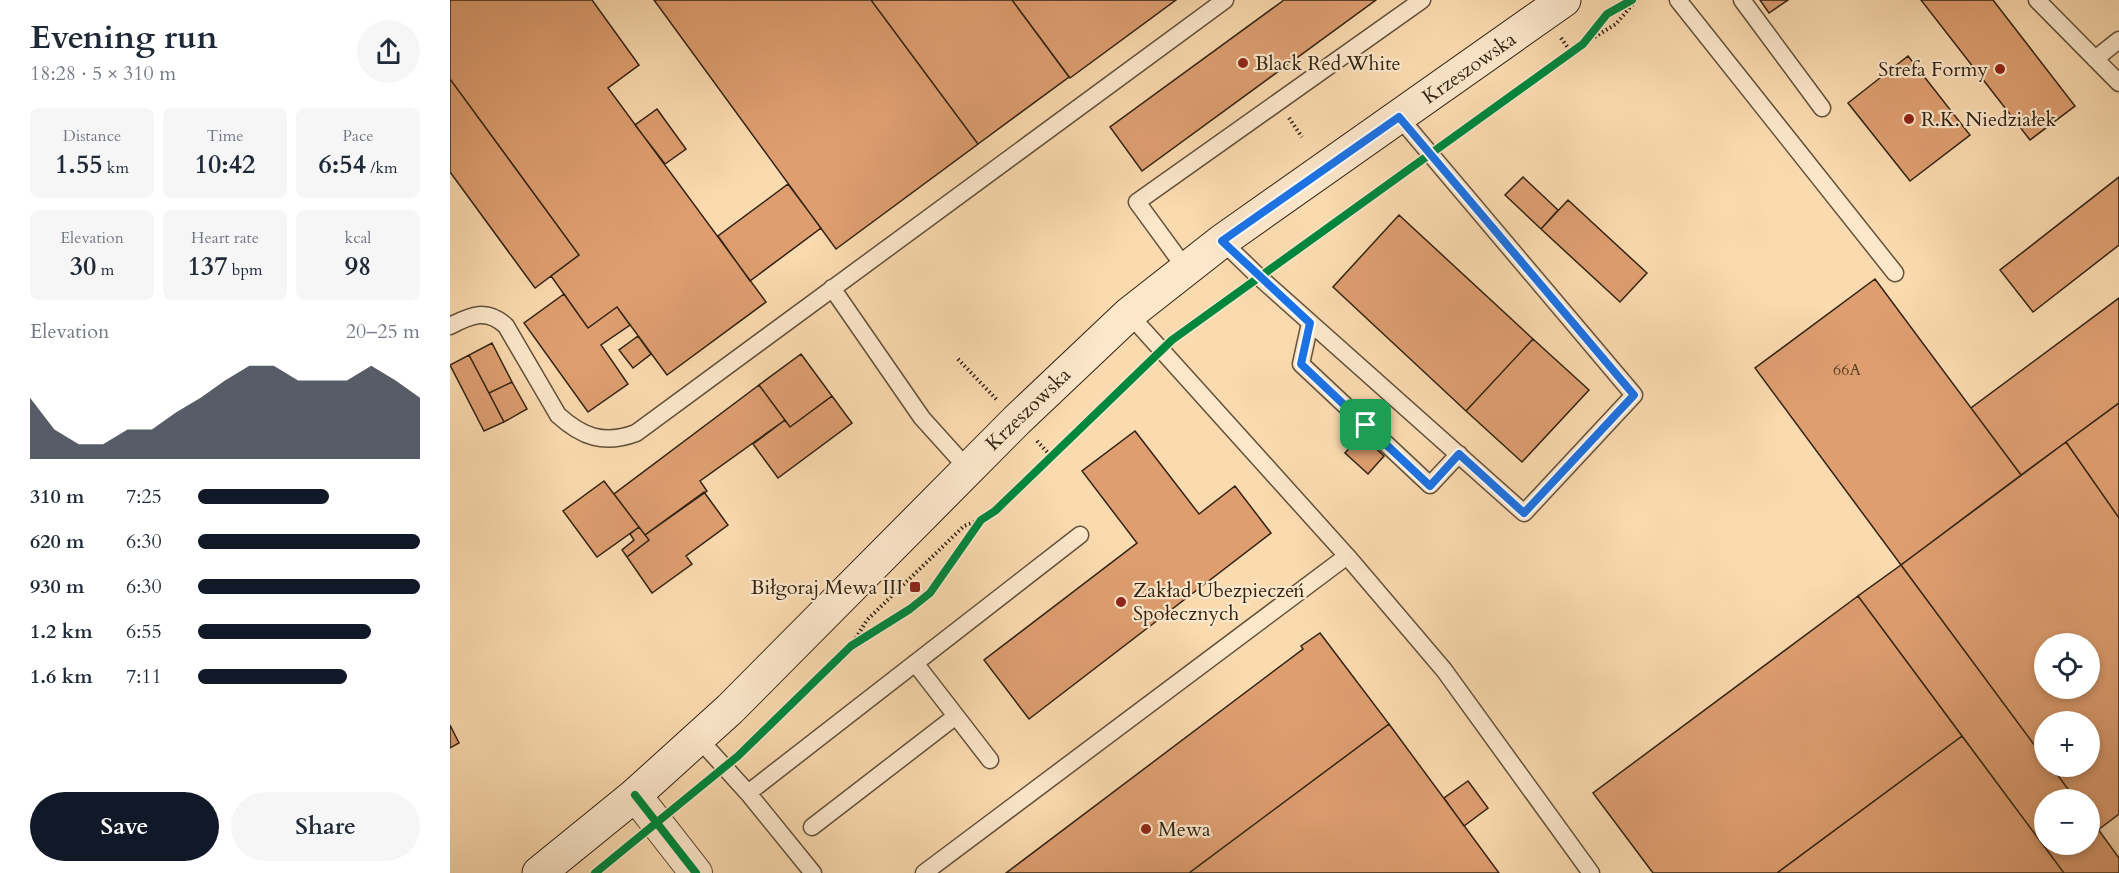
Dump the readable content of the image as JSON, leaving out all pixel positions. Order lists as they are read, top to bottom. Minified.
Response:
{"streets":{"main road":["Krzeszowska"]},"places":{"other":["Black Red White","Strefa Formy","R.K. Niedziałek","Zakład Ubezpieczeń Społecznych","Mewa"],"transit":["Biłgoraj Mewa III"]},"house_numbers":["66A"],"page":{"heading":["Evening run","18:28 · 5 × 310 m"],"stats":[["Distance","1.55 km"],["Time","10:42"],["Pace","6:54 /km"],["Elevation","30 m"],["Heart rate","137 bpm"],["kcal","98"]],"chart":["Elevation","20–25 m"],"list":[{"name":"310 m","note":"7:25"},{"name":"620 m","note":"6:30"},{"name":"930 m","note":"6:30"},{"name":"1.2 km","note":"6:55"},{"name":"1.6 km","note":"7:11"}],"map_buttons":["+","−"],"buttons":["Save","Share"]}}
